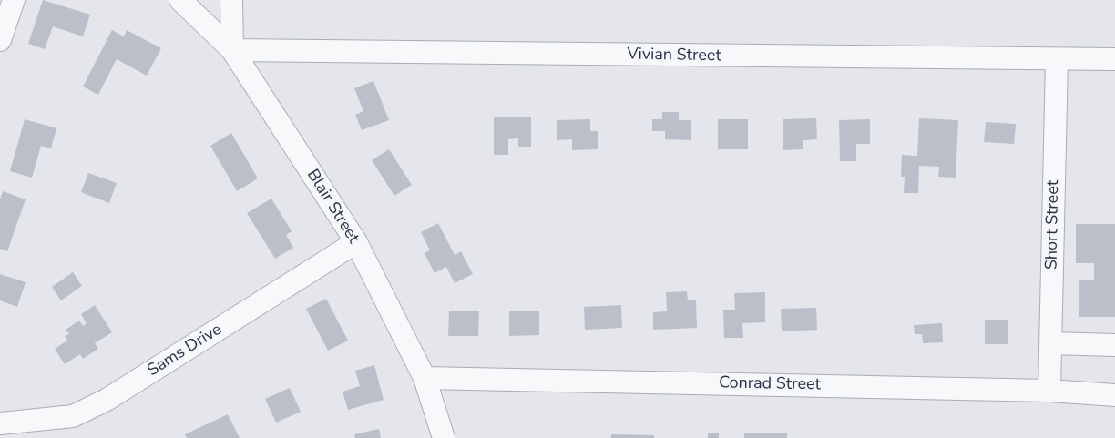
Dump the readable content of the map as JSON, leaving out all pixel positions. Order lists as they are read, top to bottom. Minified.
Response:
{"streets":{"street":["Vivian Street","Blair Street","Short Street","Sams Drive","Conrad Street"]},"crossings":[["Vivian Street","Blair Street"],["Vivian Street","Short Street"],["Blair Street","Sams Drive"],["Blair Street","Conrad Street"],["Short Street","Conrad Street"]]}
